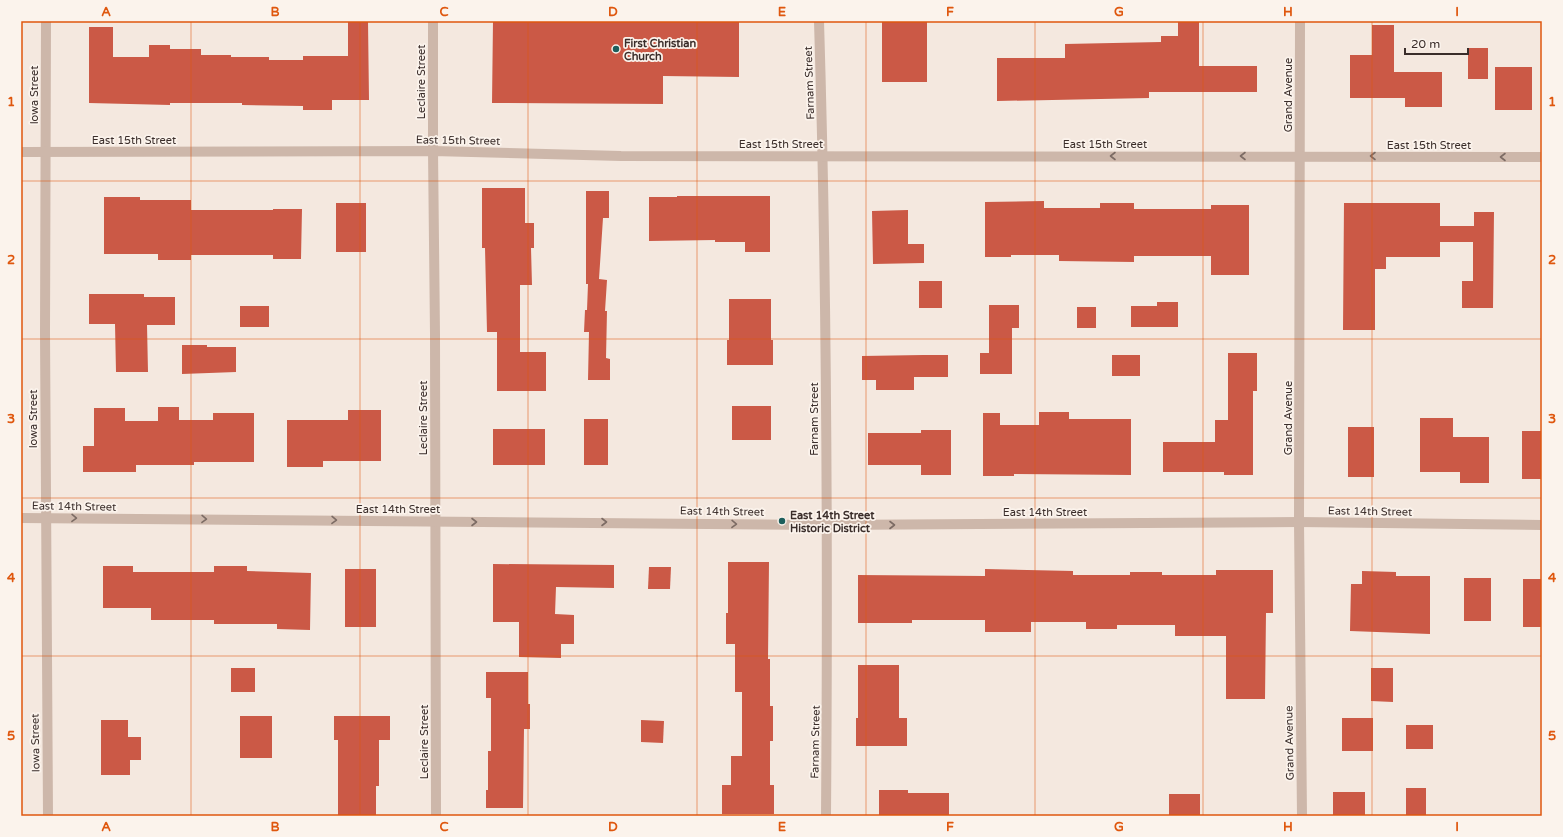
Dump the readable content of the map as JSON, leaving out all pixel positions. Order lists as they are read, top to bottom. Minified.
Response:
{"streets":{"street":["Leclaire Street","Farnam Street","Iowa Street","Grand Avenue","East 15th Street","East 14th Street"]},"crossings":[["Leclaire Street","East 15th Street"],["Leclaire Street","East 14th Street"],["Farnam Street","East 15th Street"],["Farnam Street","East 14th Street"],["Iowa Street","East 15th Street"],["Iowa Street","East 14th Street"],["Grand Avenue","East 15th Street"],["Grand Avenue","East 14th Street"]],"one_way":["East 15th Street","East 14th Street"],"places":["First Christian Church","East 14th Street Historic District"],"scale_bar":"20 m","grid":{"columns":["A","B","C","D","E","F","G","H","I"],"rows":["1","2","3","4","5"]}}
